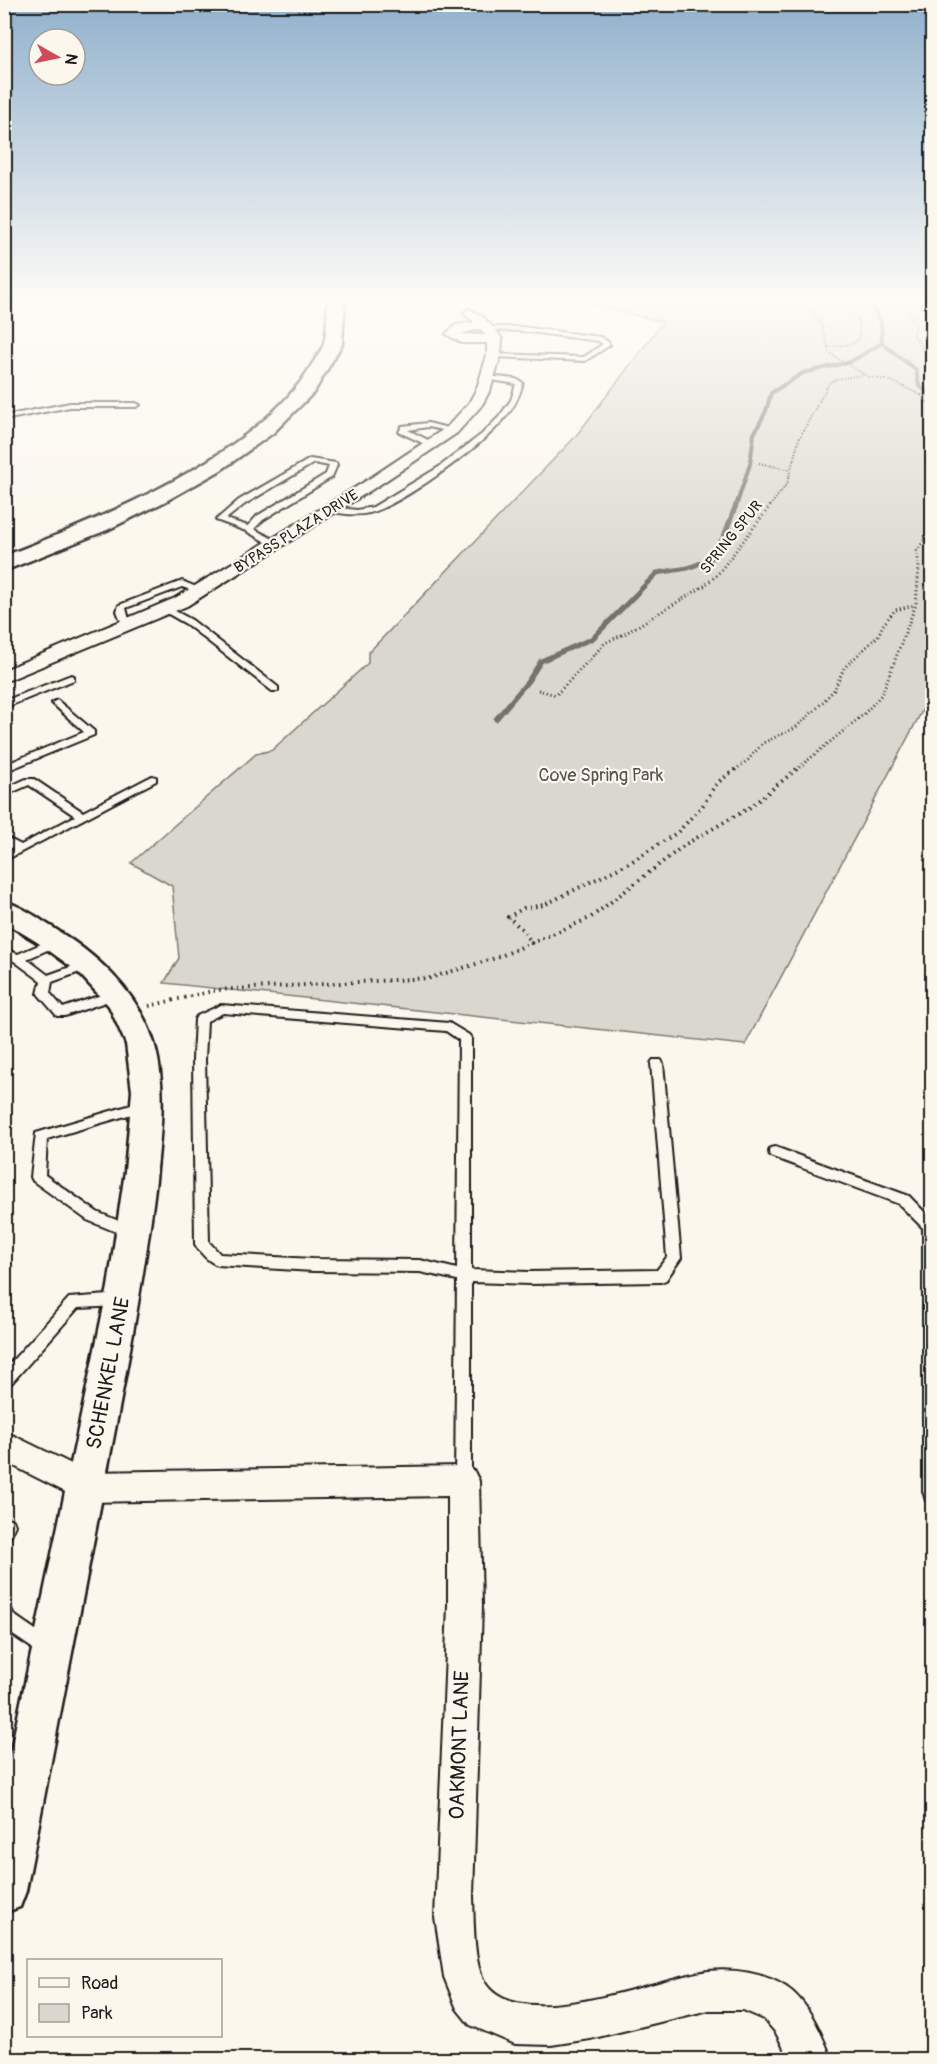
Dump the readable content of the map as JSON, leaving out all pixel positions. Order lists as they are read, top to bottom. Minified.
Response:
{"streets":{"street":["BYPASS PLAZA DRIVE","SCHENKEL LANE","OAKMONT LANE"],"path":["SPRING SPUR"]},"parks":["Cove Spring Park"],"legend":["Road","Park"],"north":"right"}
